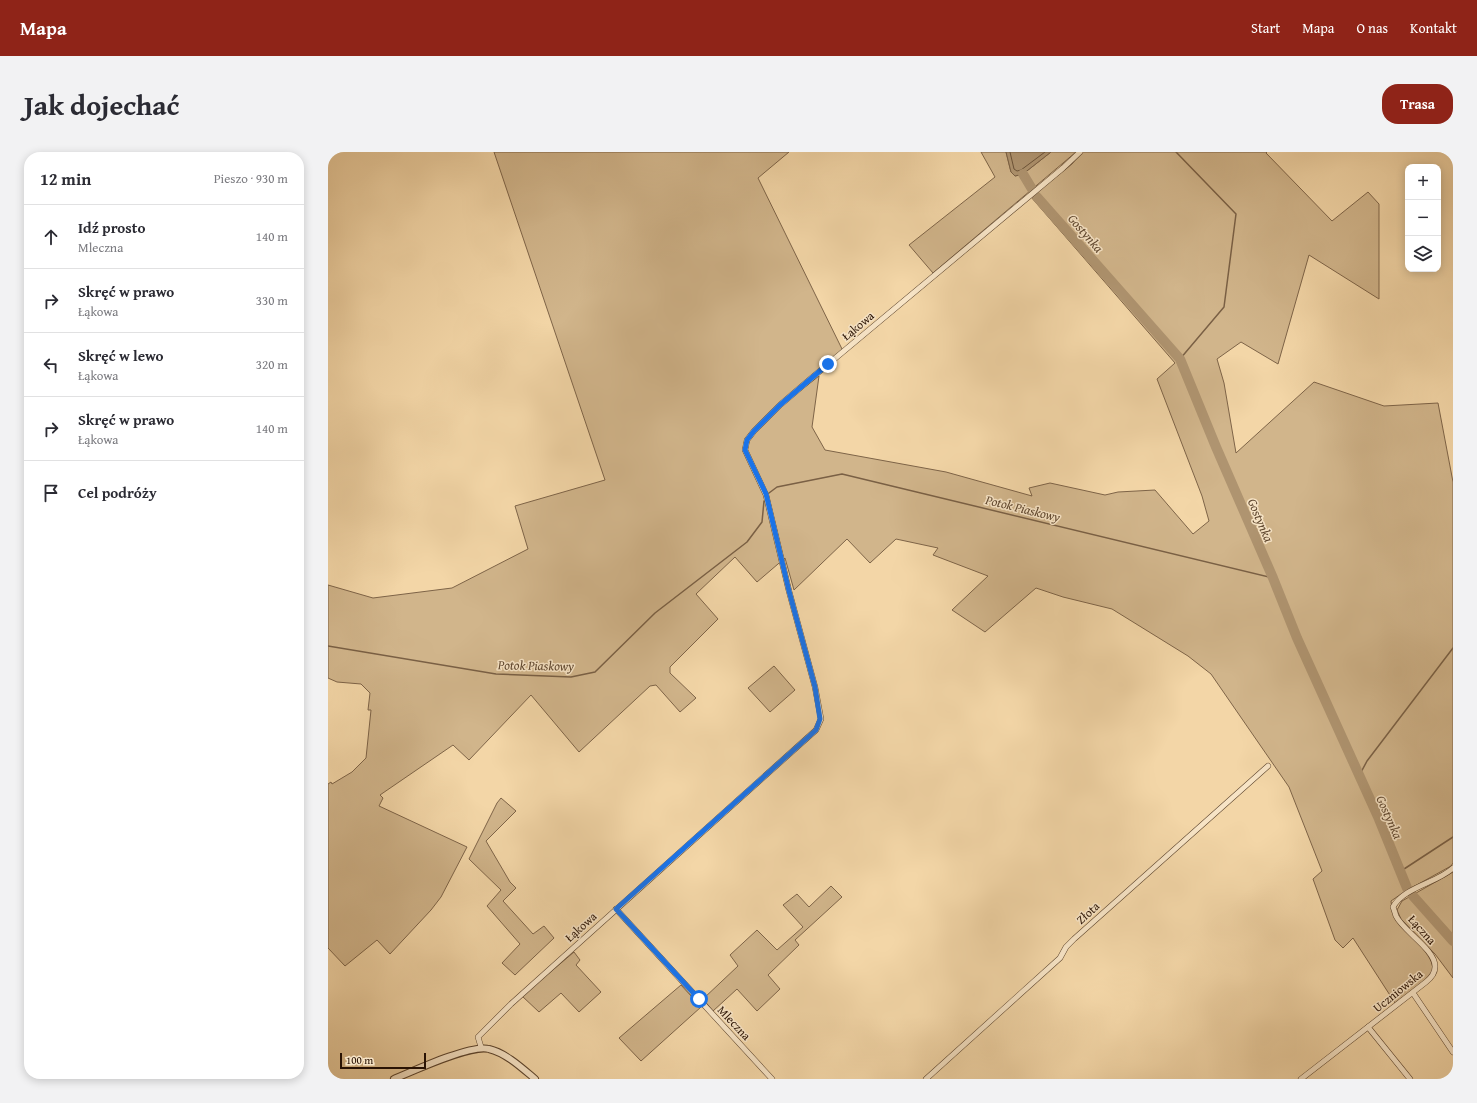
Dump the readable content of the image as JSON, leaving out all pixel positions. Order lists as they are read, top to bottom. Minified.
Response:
{"streets":{"street":["Łąkowa","Złota","Łączna","Uczniowska","Mleczna"]},"crossings":[["Łąkowa","Mleczna"],["Łączna","Uczniowska"]],"water":["Gostynka","Potok Piaskowy"],"scale_bar":"100 m","page":{"header":"Mapa","nav":["Start","Mapa","O nas","Kontakt"],"title":"Jak dojechać","buttons":"Trasa","heading":["12 min","Pieszo · 930 m"],"map_buttons":["+","−"],"list":[["Idź prosto","Mleczna","140 m"],["Skręć w prawo","Łąkowa","330 m"],["Skręć w lewo","Łąkowa","320 m"],["Skręć w prawo","Łąkowa","140 m"],"Cel podróży"],"scale":"100 m"}}
